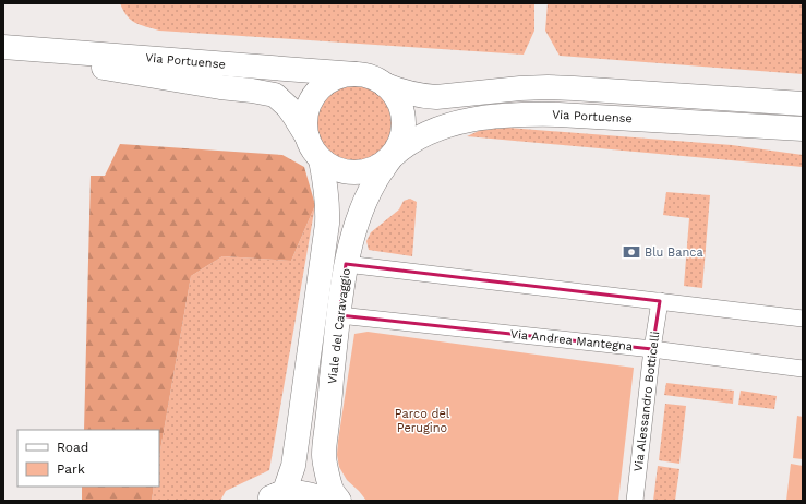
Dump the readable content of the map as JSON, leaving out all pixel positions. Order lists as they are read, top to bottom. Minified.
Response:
{"streets":{"street":["Via Portuense","Viale del Caravaggio","Via Andrea Mantegna","Via Alessandro Botticelli"]},"crossings":[["Via Portuense","Viale del Caravaggio"],["Viale del Caravaggio","Via Andrea Mantegna"],["Via Andrea Mantegna","Via Alessandro Botticelli"]],"parks":["Parco del Perugino"],"places":{"bank":["Blu Banca"]},"legend":["Road","Park"]}
